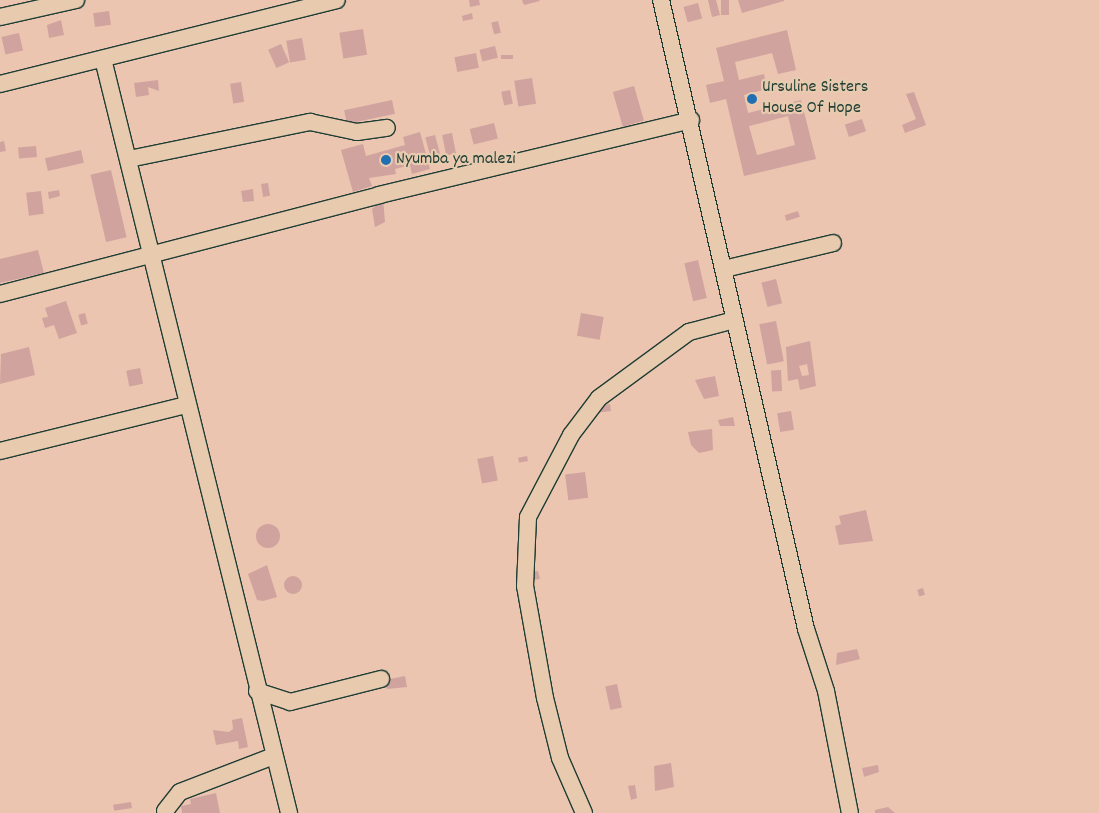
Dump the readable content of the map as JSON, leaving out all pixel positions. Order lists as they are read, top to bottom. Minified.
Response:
{"places":["Ursuline Sisters House Of Hope","Nyumba ya malezi"]}
